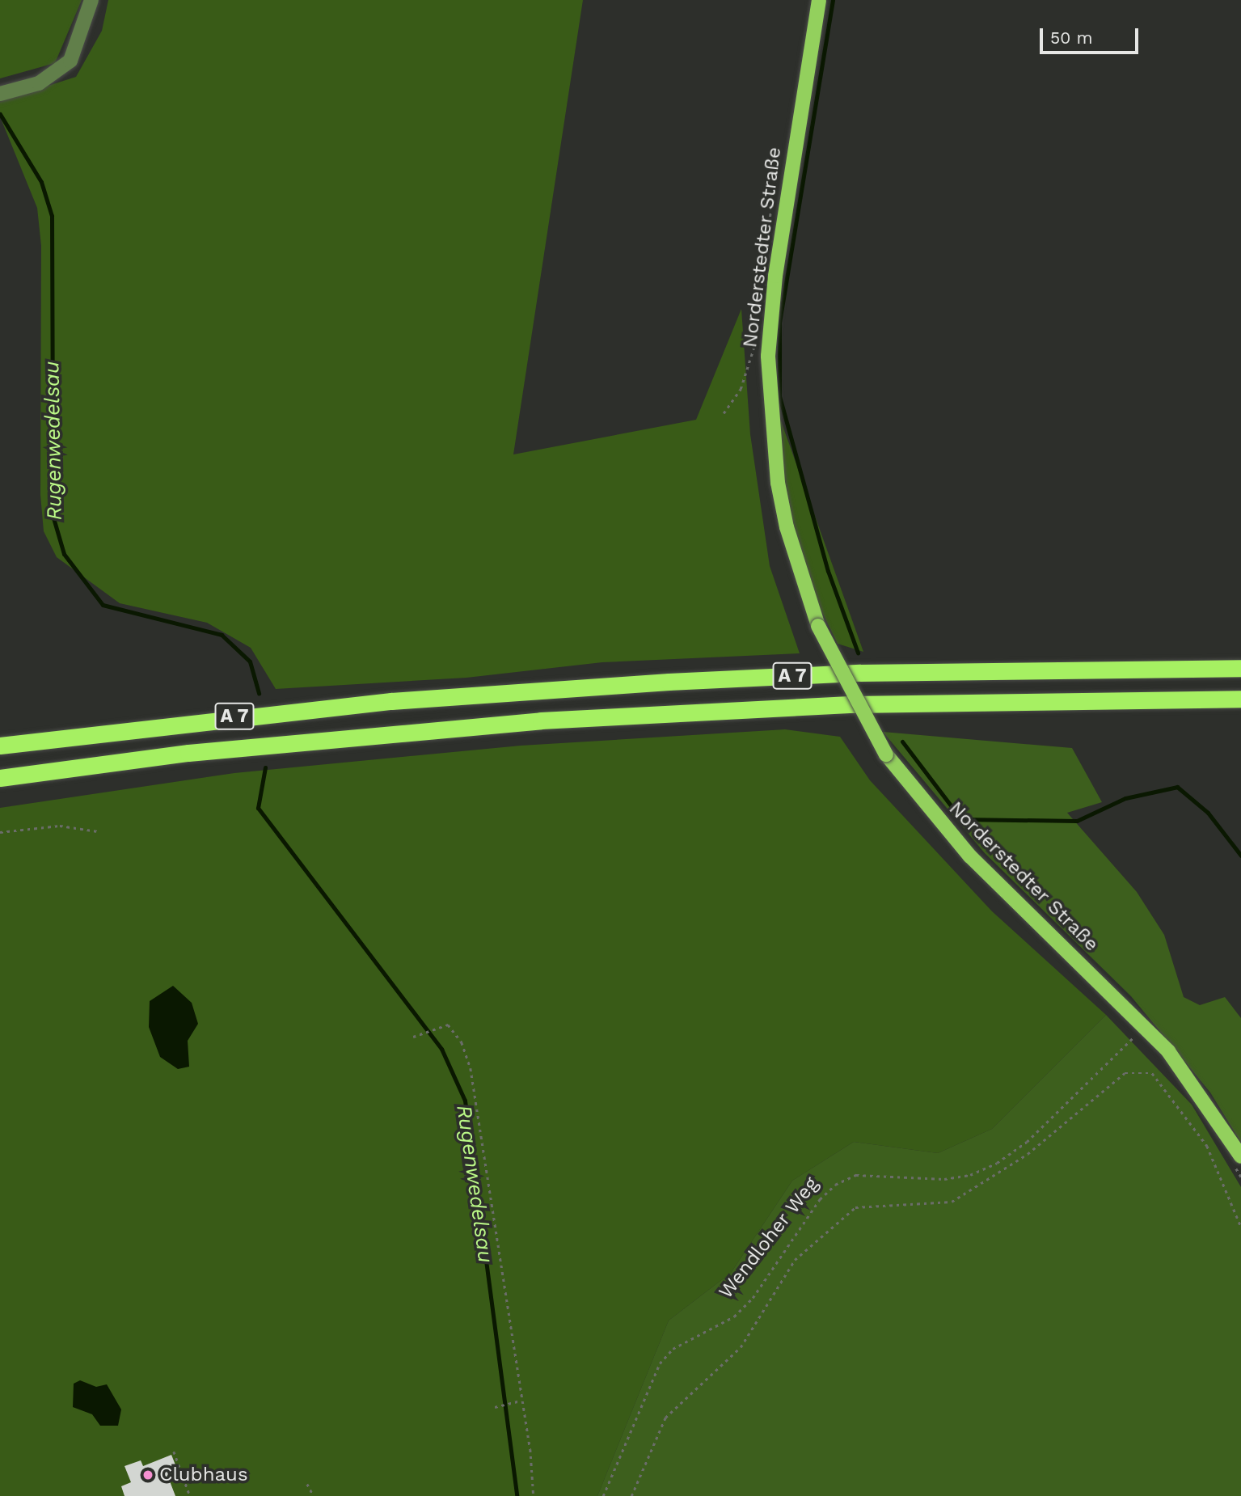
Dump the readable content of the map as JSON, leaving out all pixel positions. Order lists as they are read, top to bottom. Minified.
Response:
{"streets":{"highway":["A 7"],"main road":["Norderstedter Straße"],"path":["Wendloher Weg"]},"crossings":[["Norderstedter Straße","Wendloher Weg"]],"water":["Rugenwedelsau"],"places":["Clubhaus"],"scale_bar":"50 m"}
